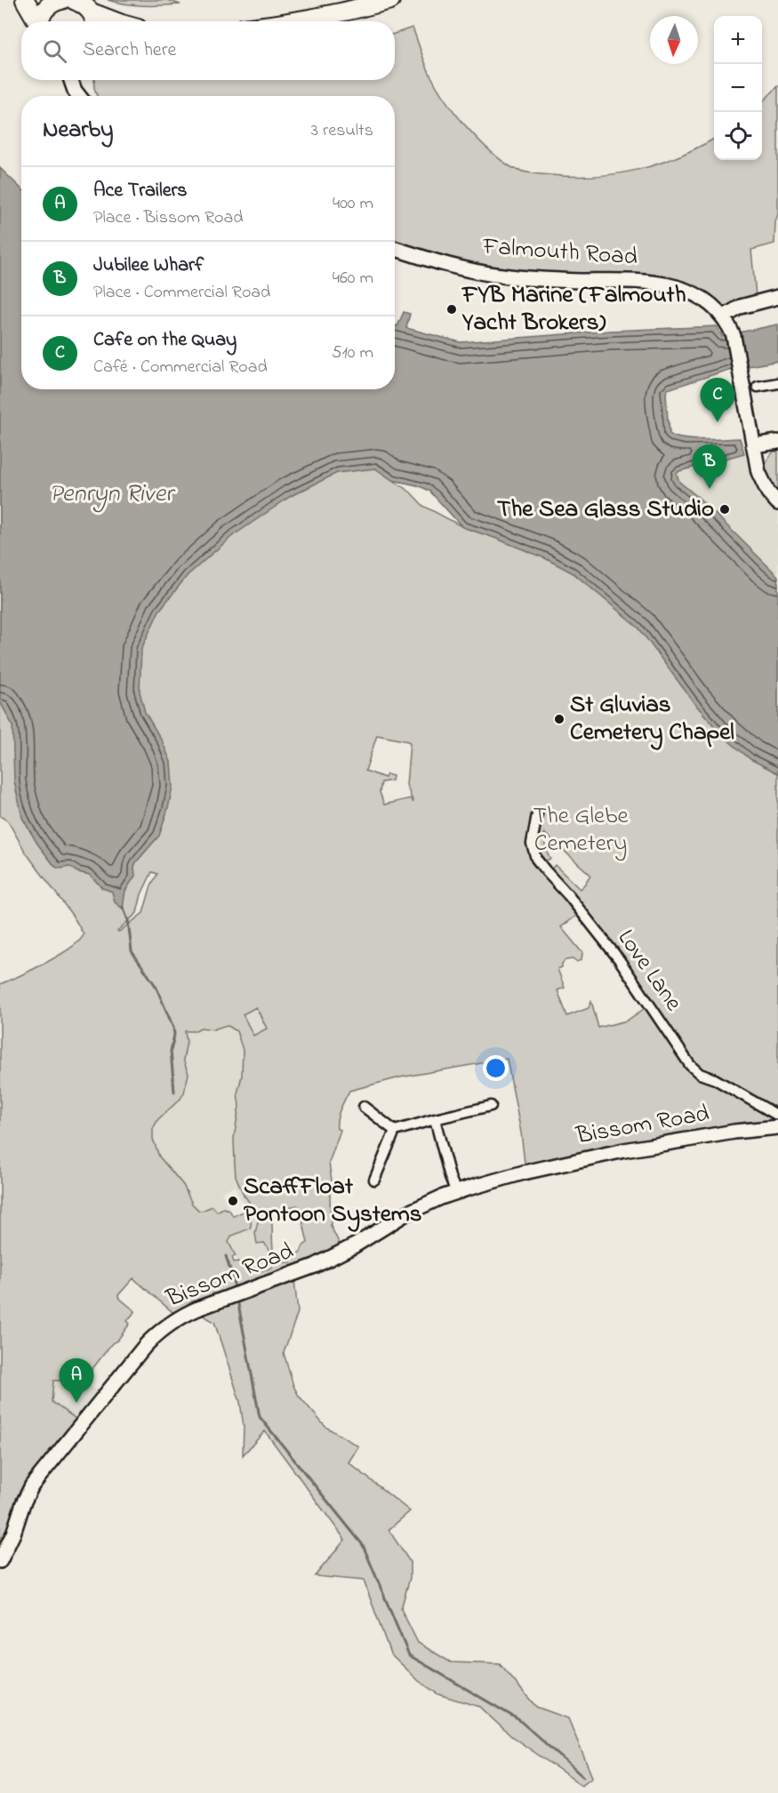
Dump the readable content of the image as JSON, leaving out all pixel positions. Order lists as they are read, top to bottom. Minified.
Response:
{"streets":{"street":["Falmouth Road","Love Lane","Bissom Road"]},"water":["Penryn River"],"parks":["The Glebe Cemetery"],"places":["FYB Marine (Falmouth Yacht Brokers)","The Sea Glass Studio","St Gluvias Cemetery Chapel","ScaffFloat Pontoon Systems"],"north":"bottom","page":{"map_buttons":["+","−"],"search":"Search here","heading":["Nearby","3 results"],"list":[{"mark":"A","name":"Ace Trailers","note":"Place · Bissom Road","value":"400 m"},{"mark":"B","name":"Jubilee Wharf","note":"Place · Commercial Road","value":"460 m"},{"mark":"C","name":"Cafe on the Quay","note":"Café · Commercial Road","value":"510 m"}],"pins":["C","B","A"]}}
